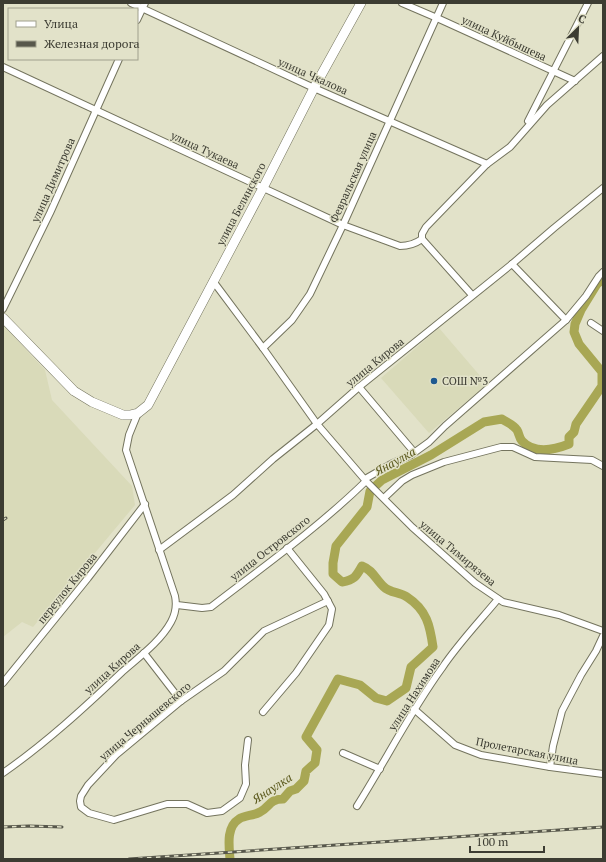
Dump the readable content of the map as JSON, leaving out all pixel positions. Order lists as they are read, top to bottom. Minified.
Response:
{"streets":{"street":["улица Куйбышева","улица Чкалова","улица Тукаева","Февральская улица","улица Димитрова","улица Белинского","улица Кирова","улица Островского","улица Тимирязева","переулок Кирова","улица Нахимова","улица Чернышевского","Пролетарская улица"]},"crossings":[["улица Куйбышева","Февральская улица"],["улица Чкалова","Февральская улица"],["улица Чкалова","улица Белинского"],["улица Тукаева","Февральская улица"],["улица Тукаева","улица Димитрова"],["улица Тукаева","улица Белинского"],["улица Кирова","улица Островского"],["улица Островского","улица Тимирязева"],["улица Тимирязева","улица Нахимова"],["улица Нахимова","Пролетарская улица"]],"water":["Янаулка"],"places":["СОШ №3"],"legend":["Улица","Железная дорога"],"scale_bar":"100 m","north":"top right"}
